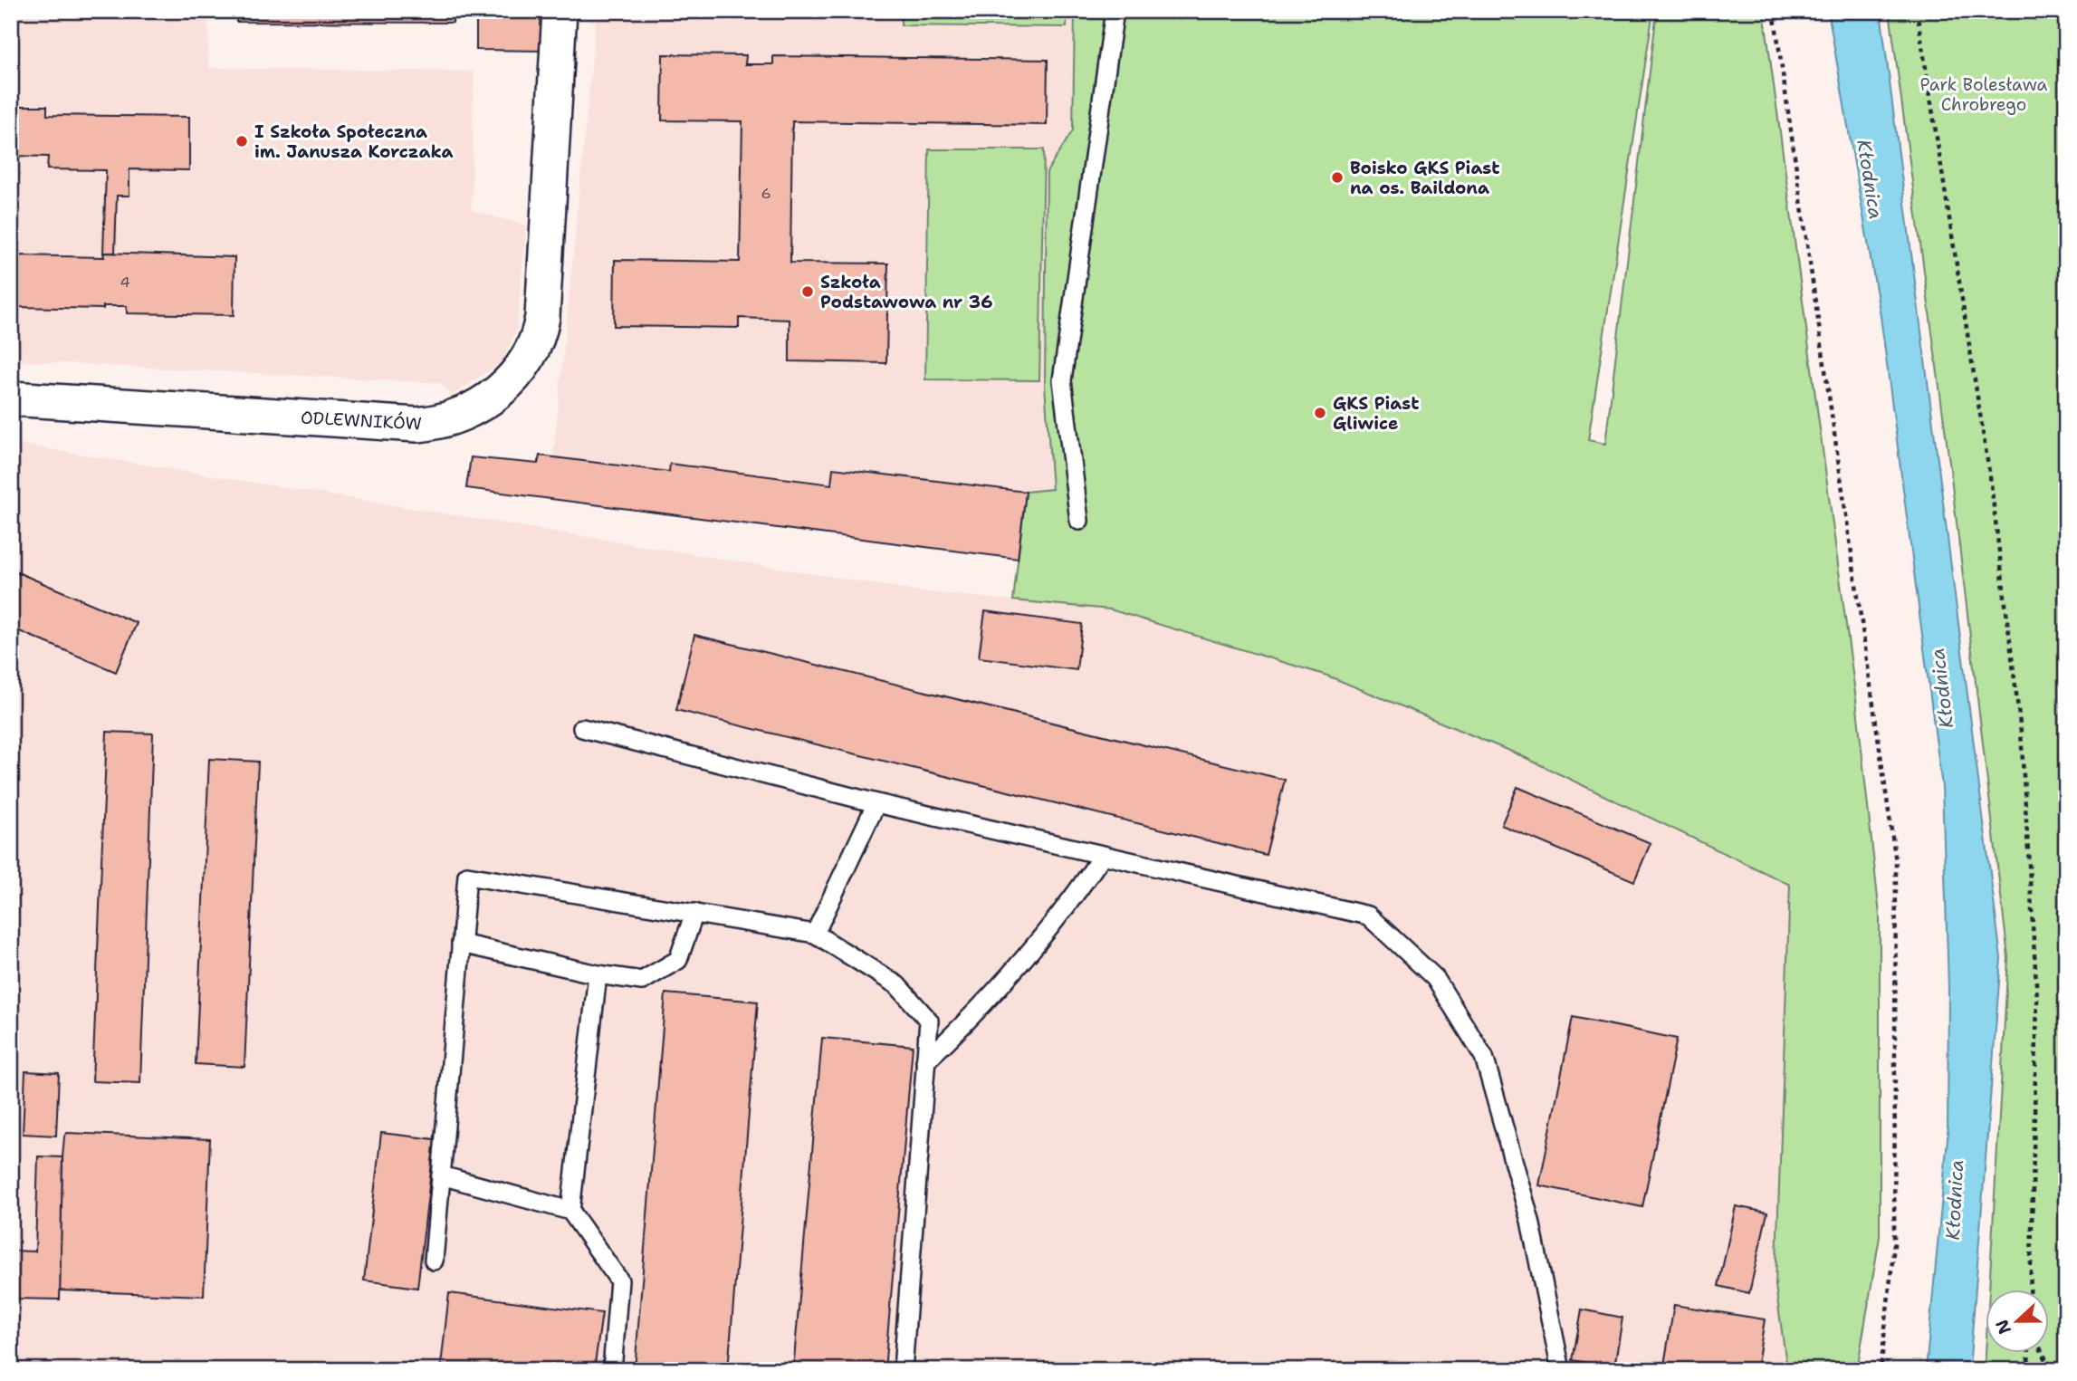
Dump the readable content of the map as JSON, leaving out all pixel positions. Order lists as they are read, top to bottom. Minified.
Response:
{"streets":{"street":["ODLEWNIKÓW"]},"water":["Kłodnica"],"parks":["Park Bolesława Chrobrego"],"places":["I Szkoła Społeczna im. Janusza Korczaka","Boisko GKS Piast na os. Baildona","Szkoła Podstawowa nr 36","GKS Piast Gliwice"],"house_numbers":["6","4"],"north":"left"}
